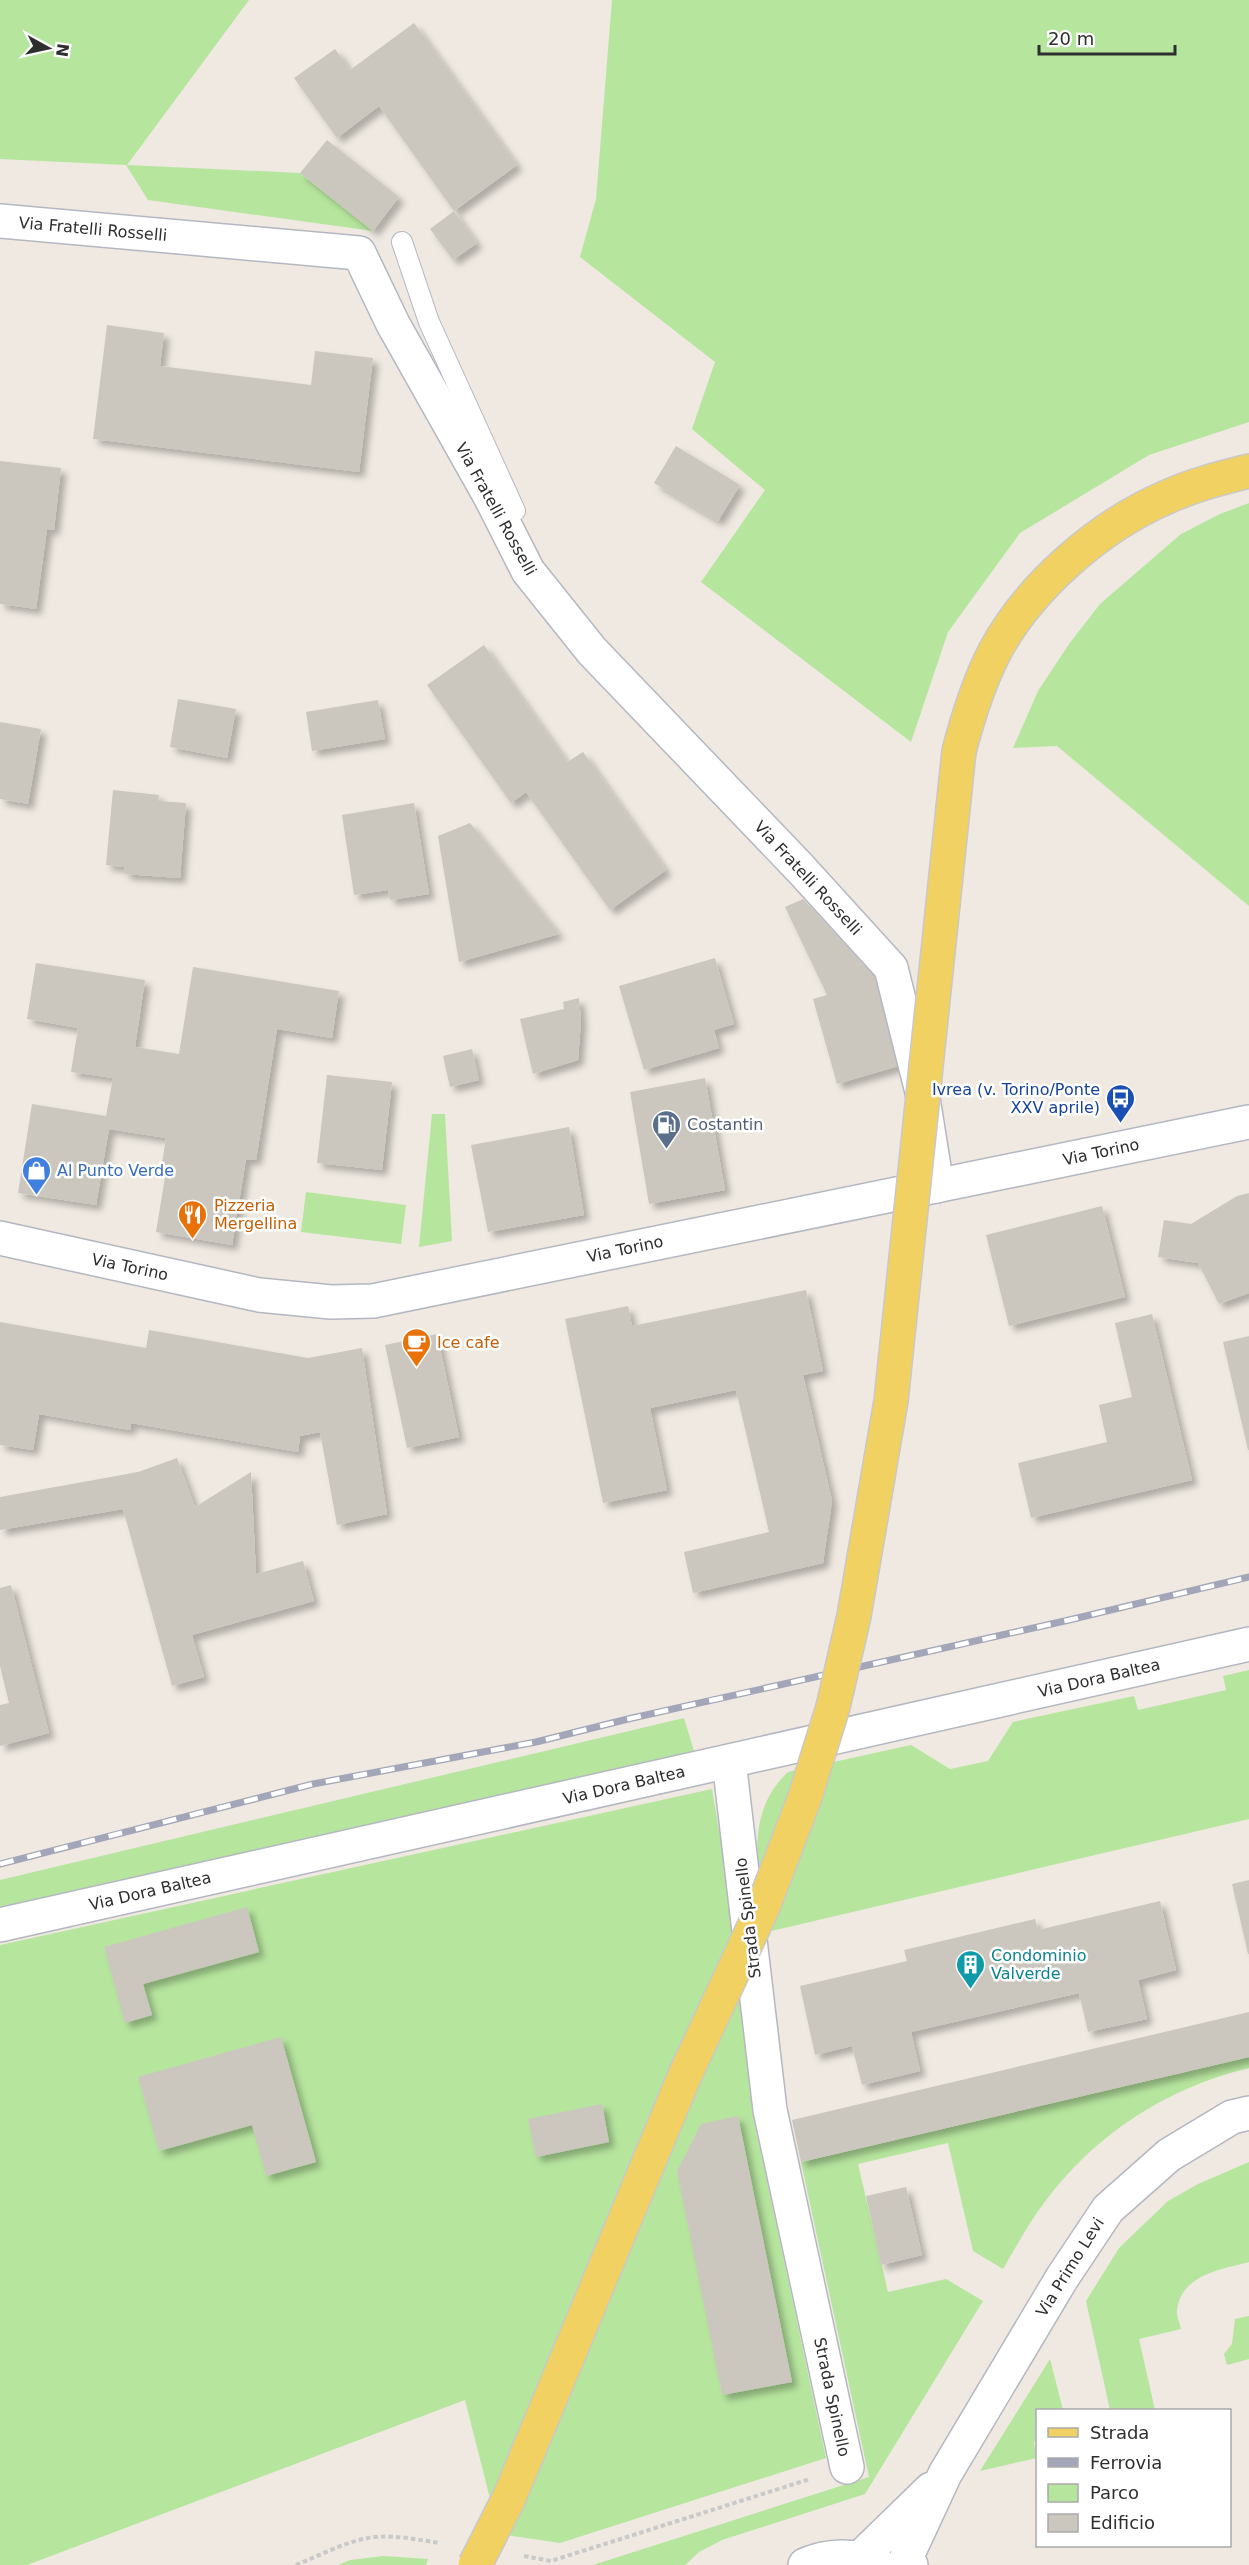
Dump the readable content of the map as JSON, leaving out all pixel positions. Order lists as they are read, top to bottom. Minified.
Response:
{"streets":{"street":["Via Fratelli Rosselli","Via Torino","Via Dora Baltea","Strada Spinello","Via Primo Levi"]},"crossings":[["Via Fratelli Rosselli","Via Torino"],["Via Dora Baltea","Strada Spinello"]],"places":{"bus stop":["Ivrea (v. Torino/Ponte XXV aprile)"],"fuel station":["Costantin"],"shop":["Al Punto Verde"],"restaurant":["Pizzeria Mergellina"],"cafe":["Ice cafe"],"building":["Condominio Valverde"]},"legend":["Strada","Ferrovia","Parco","Edificio"],"scale_bar":"20 m","north":"right"}
